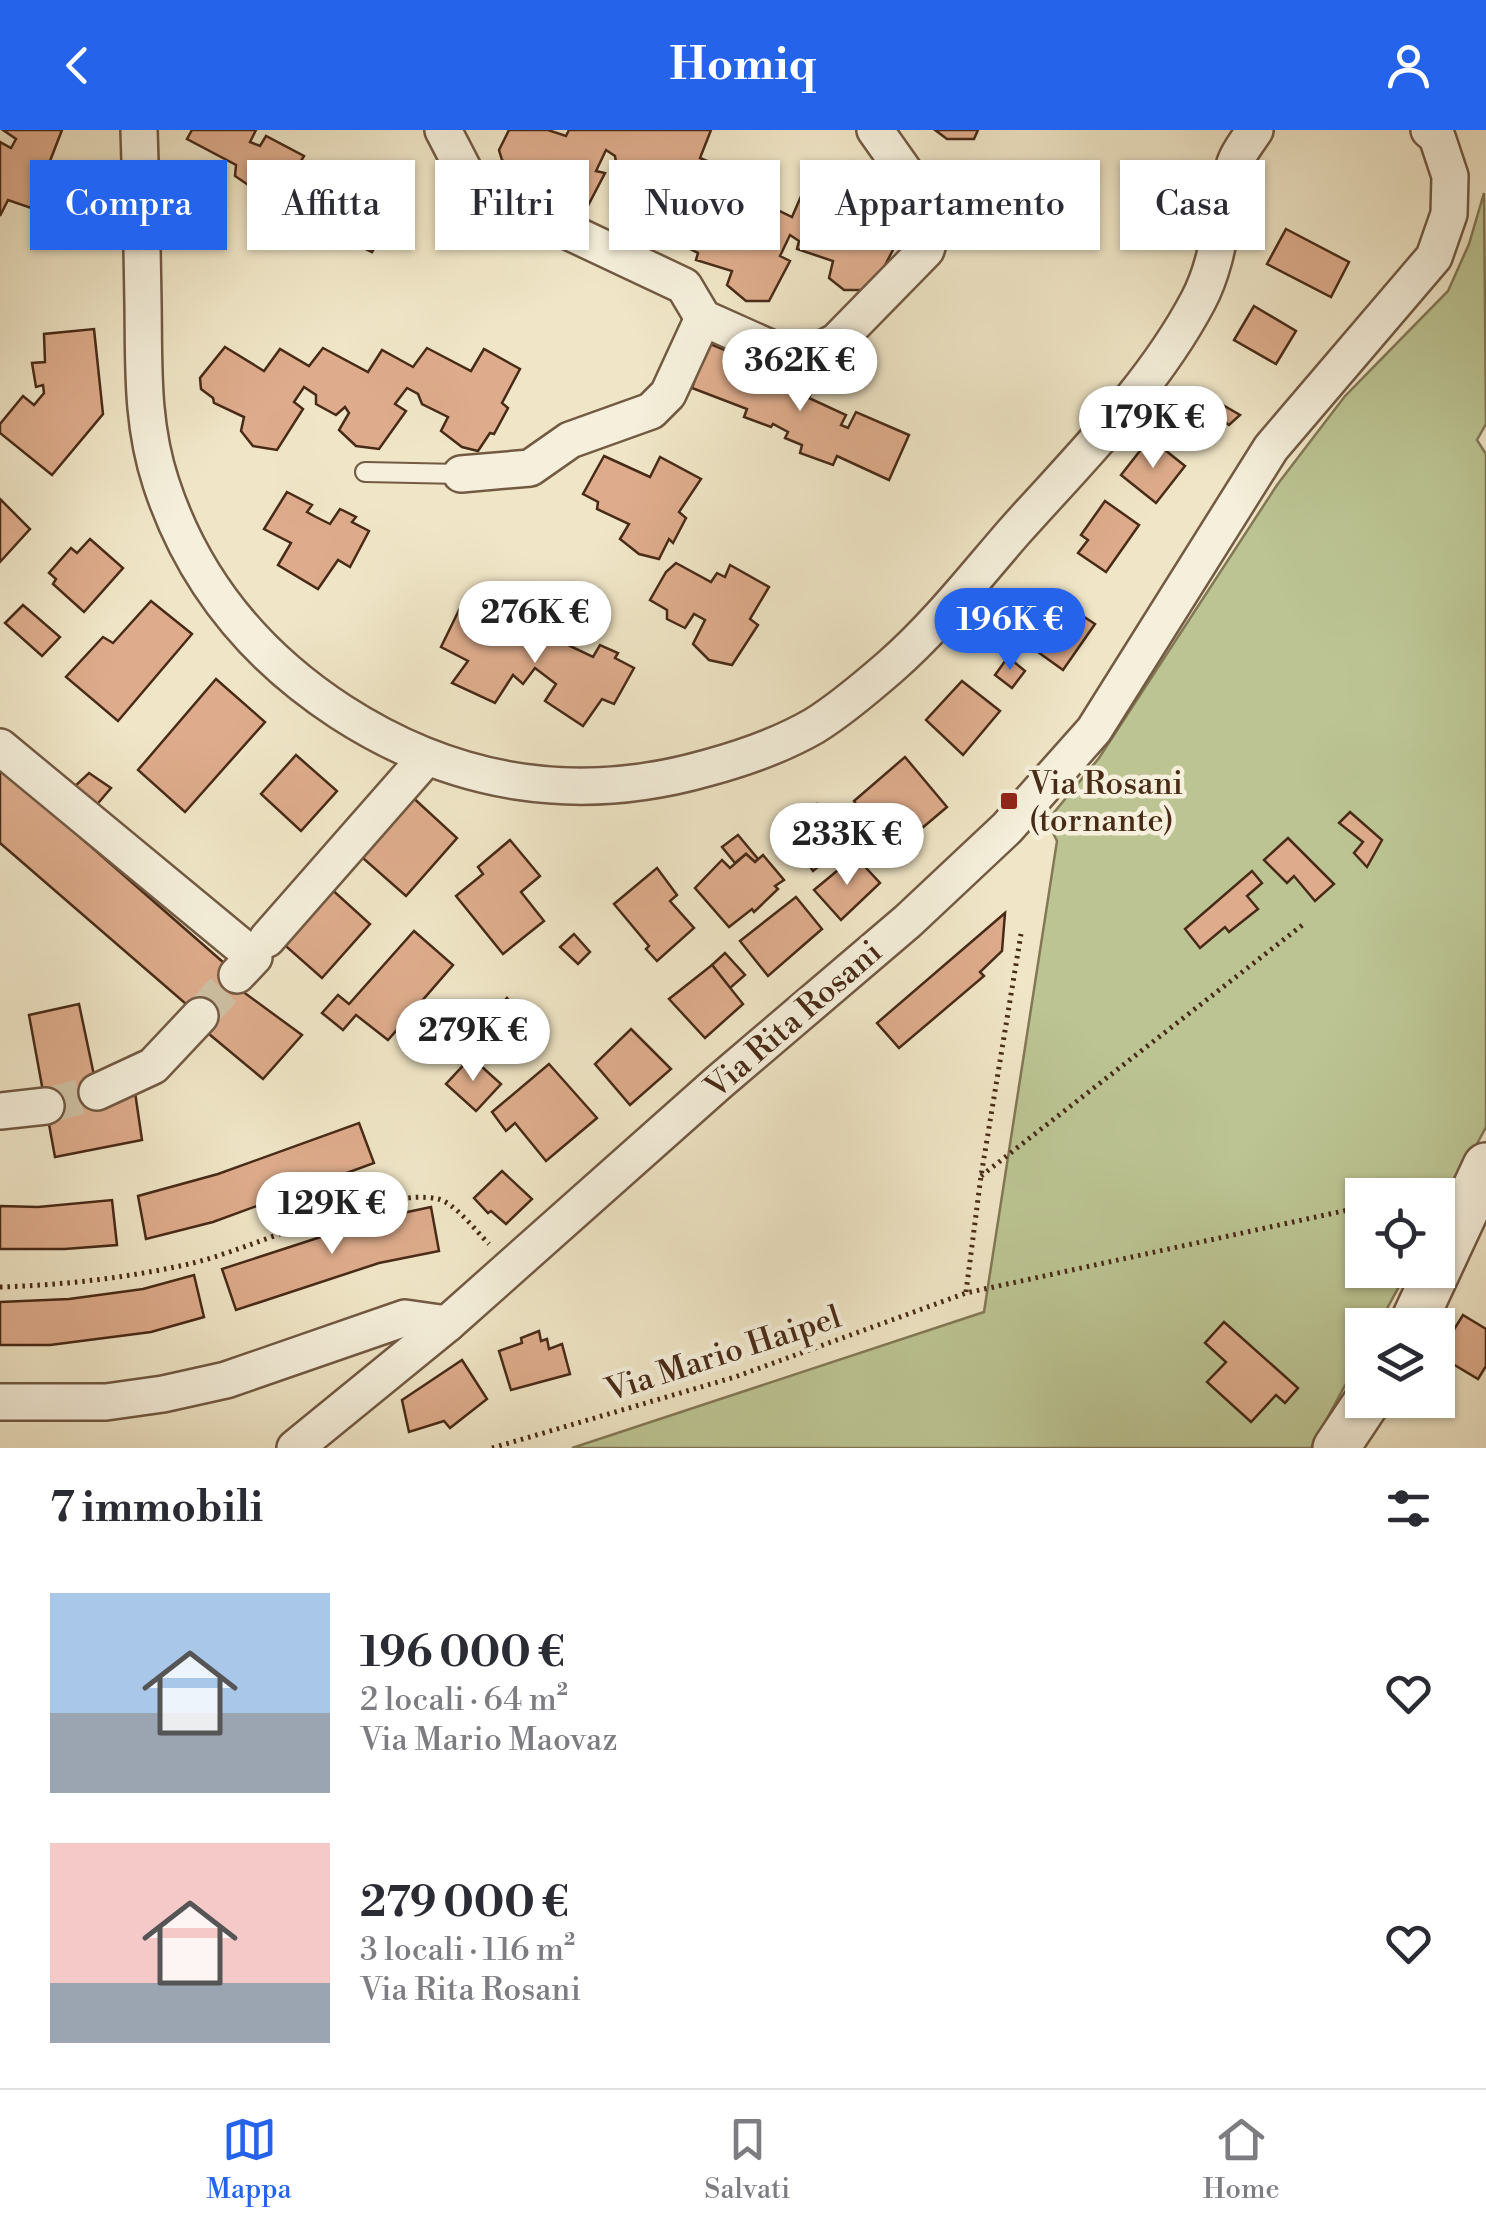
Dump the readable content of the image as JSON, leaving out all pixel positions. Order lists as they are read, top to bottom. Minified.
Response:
{"streets":{"street":["Via Rita Rosani"],"path":["Via Mario Haipel"]},"places":{"transit":["Via Rosani (tornante)"]},"page":{"header":"Homiq","chip":["Compra","Affitta","Filtri","Nuovo","Appartamento","Casa"],"price":["362K €","179K €","276K €","196K €","233K €","279K €","129K €"],"heading":"7 immobili","list":[{"name":"196 000 €","note":"2 locali · 64 m² · Via Mario Maovaz"},{"name":"279 000 €","note":"3 locali · 116 m² · Via Rita Rosani"}],"tabs":["Mappa","Salvati","Home"]}}
